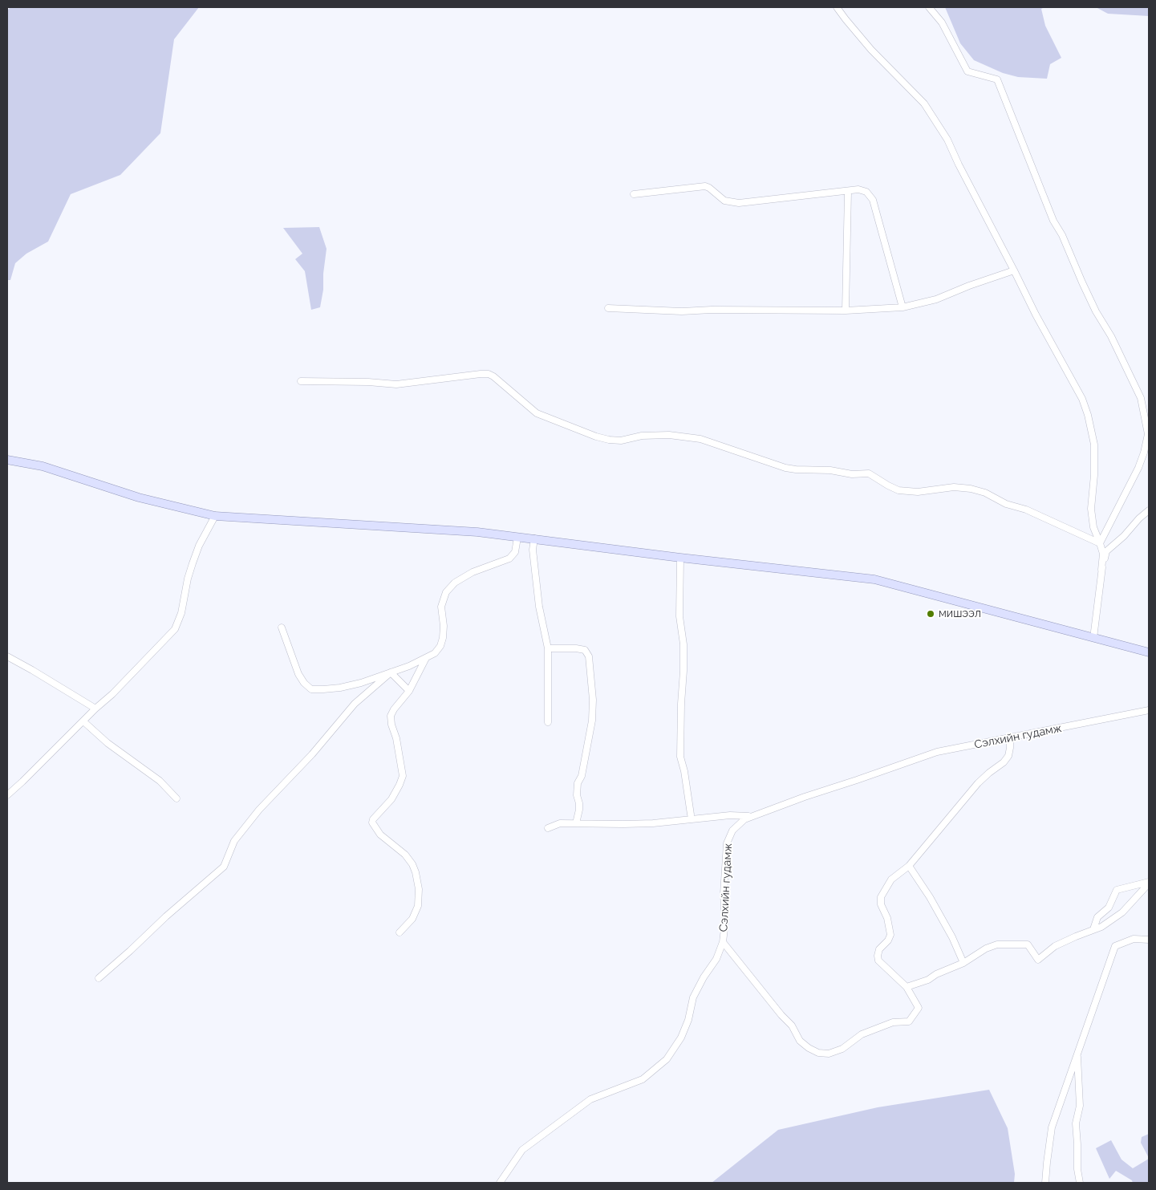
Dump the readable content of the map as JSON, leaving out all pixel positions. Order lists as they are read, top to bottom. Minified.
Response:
{"streets":{"street":["Сэлхийн гудамж"]},"places":["мишээл"]}
